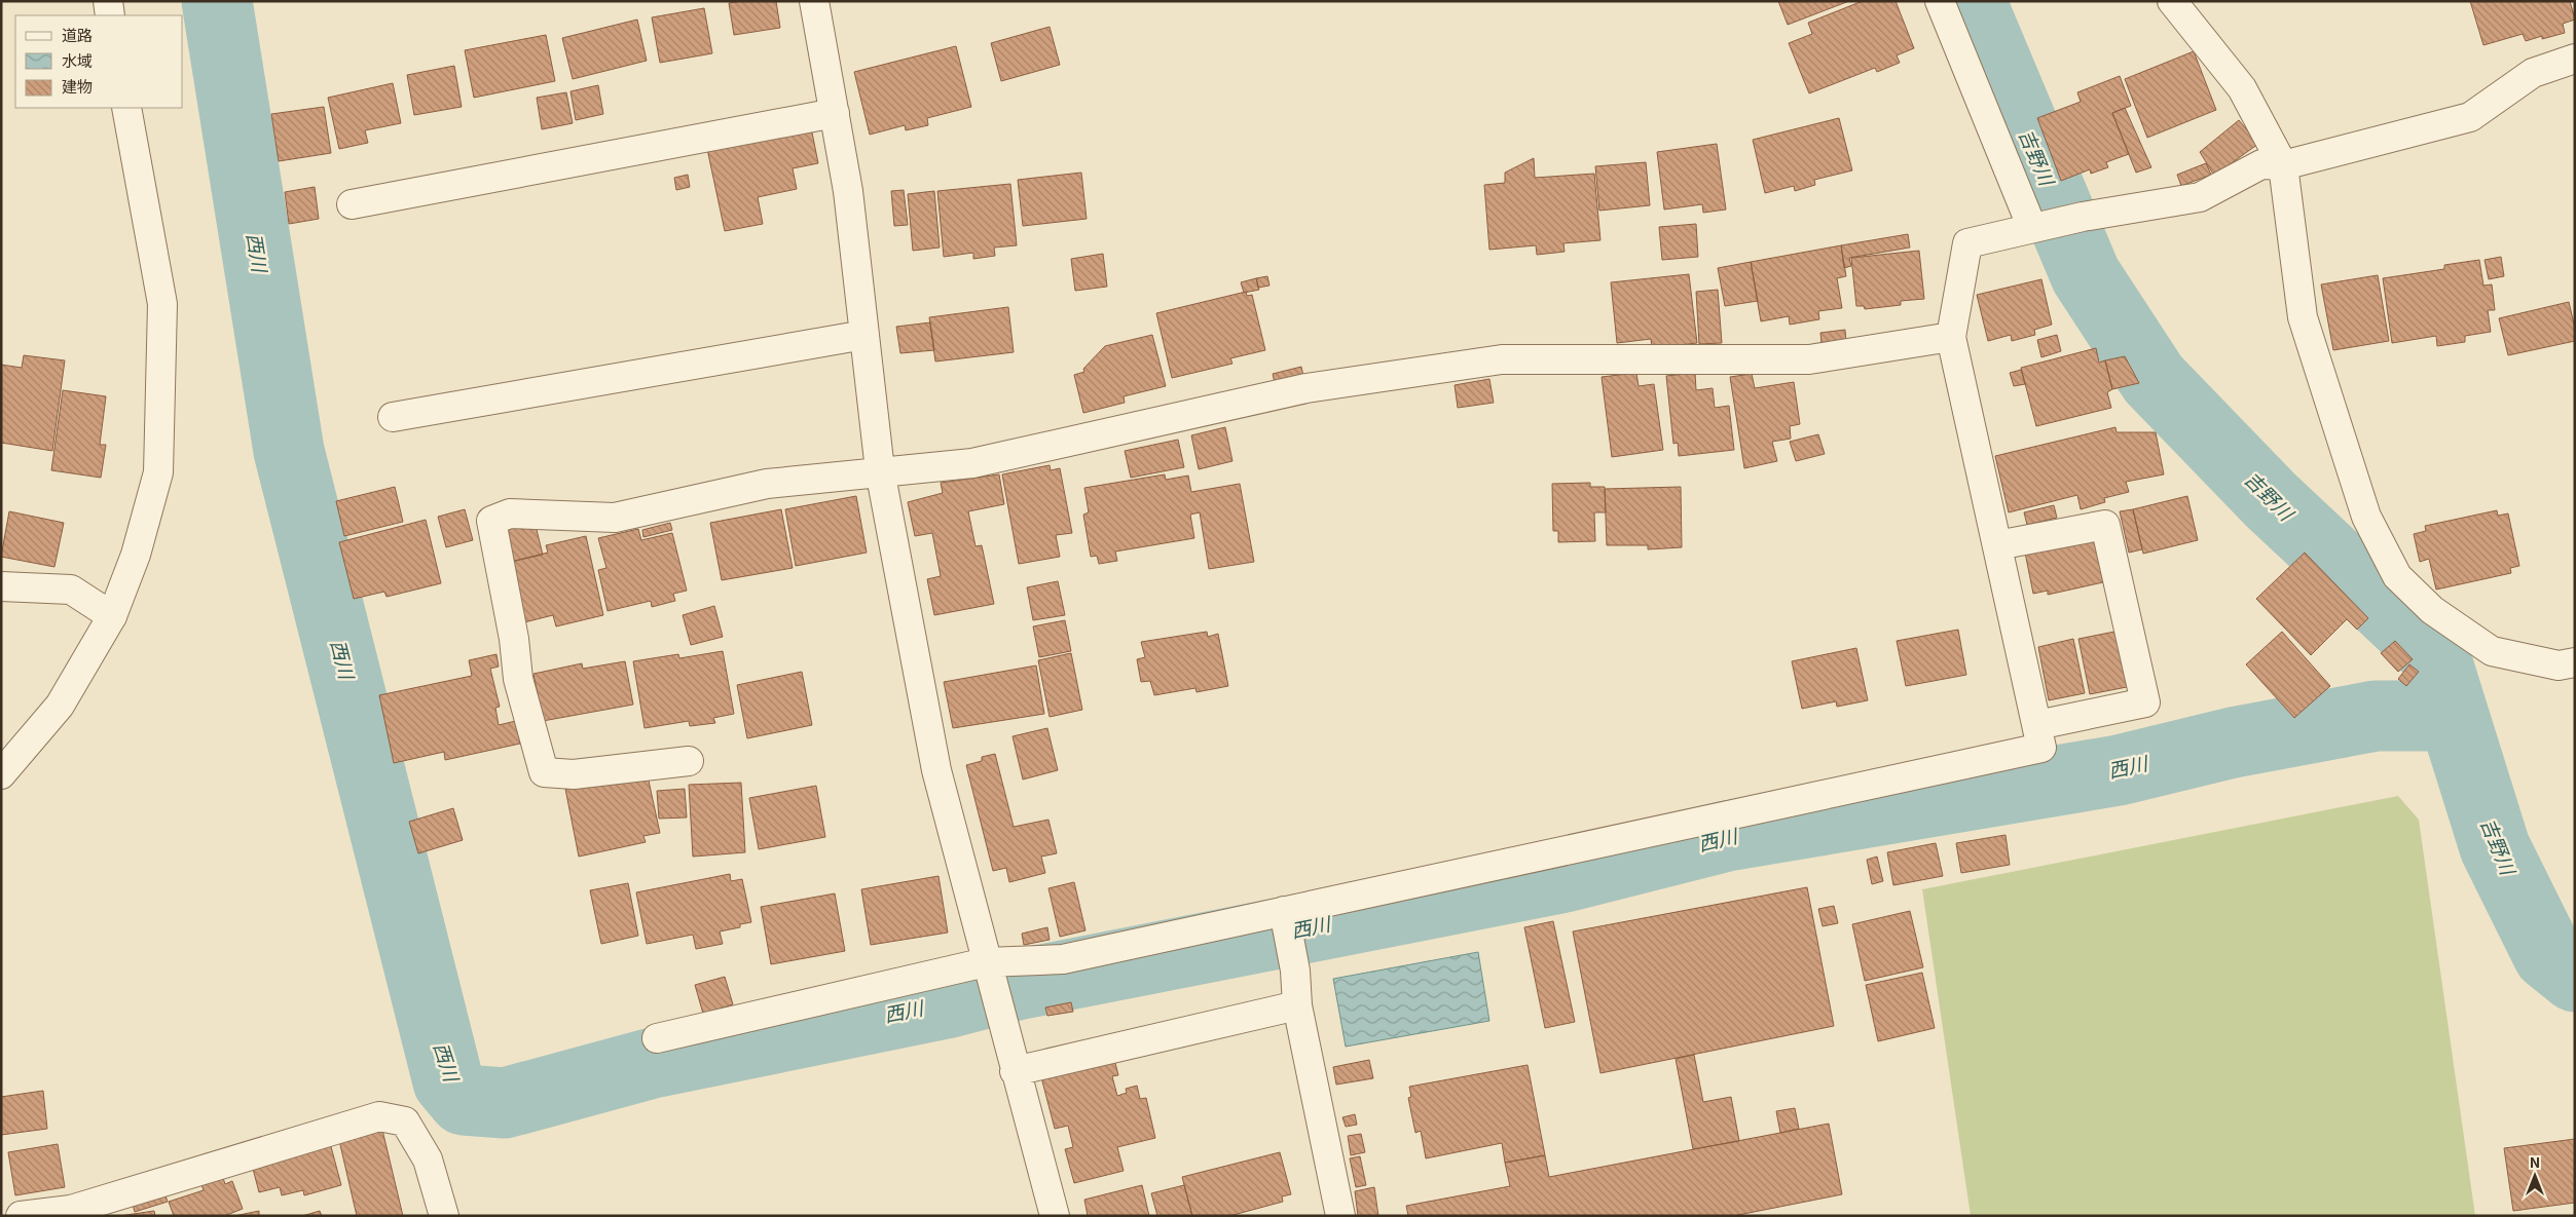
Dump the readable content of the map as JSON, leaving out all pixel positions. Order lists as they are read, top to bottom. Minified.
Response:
{"water":["吉野川","西川"],"legend":["道路","水域","建物"],"north":"top"}
